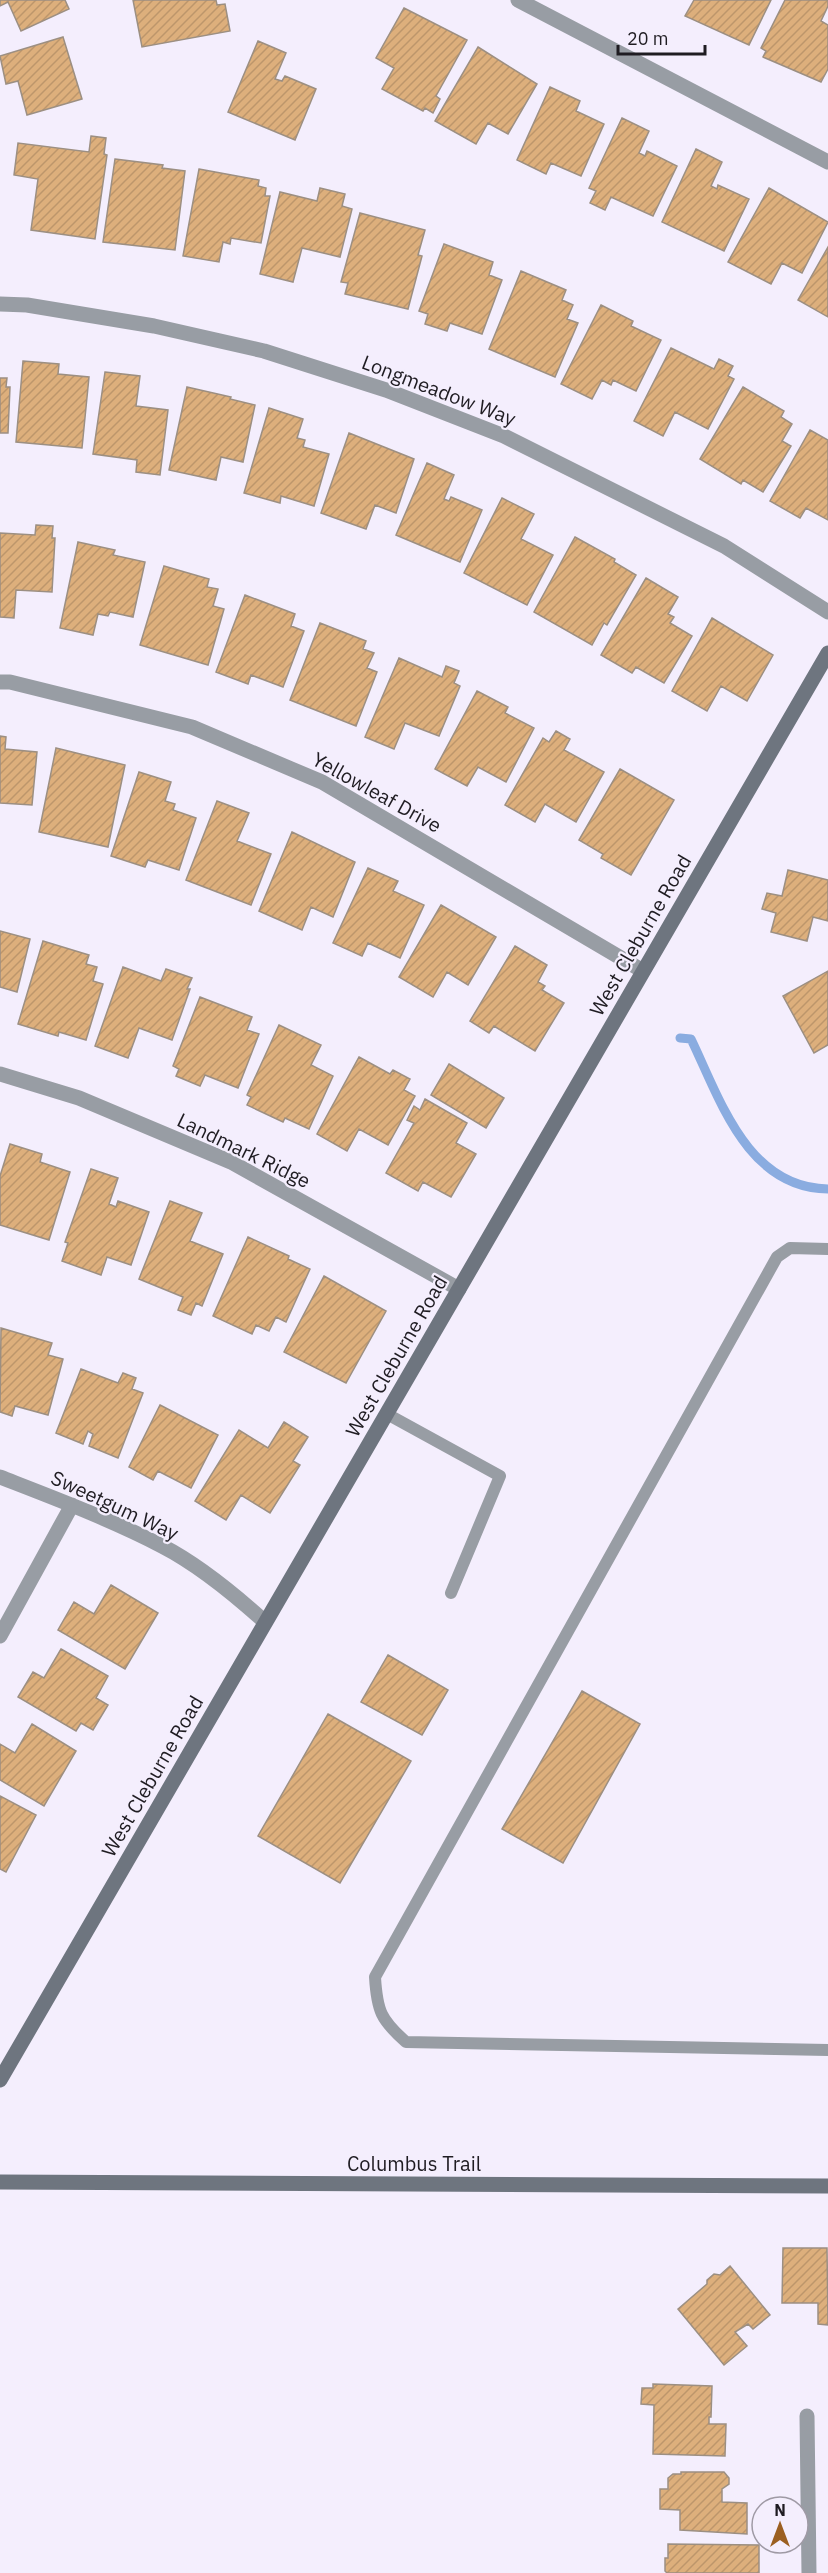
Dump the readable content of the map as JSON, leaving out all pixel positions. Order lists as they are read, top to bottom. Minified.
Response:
{"streets":{"street":["Longmeadow Way","Yellowleaf Drive","West Cleburne Road","Landmark Ridge","Sweetgum Way","Columbus Trail"]},"crossings":[["Yellowleaf Drive","West Cleburne Road"],["West Cleburne Road","Landmark Ridge"],["West Cleburne Road","Sweetgum Way"]],"scale_bar":"20 m","north":"top"}
